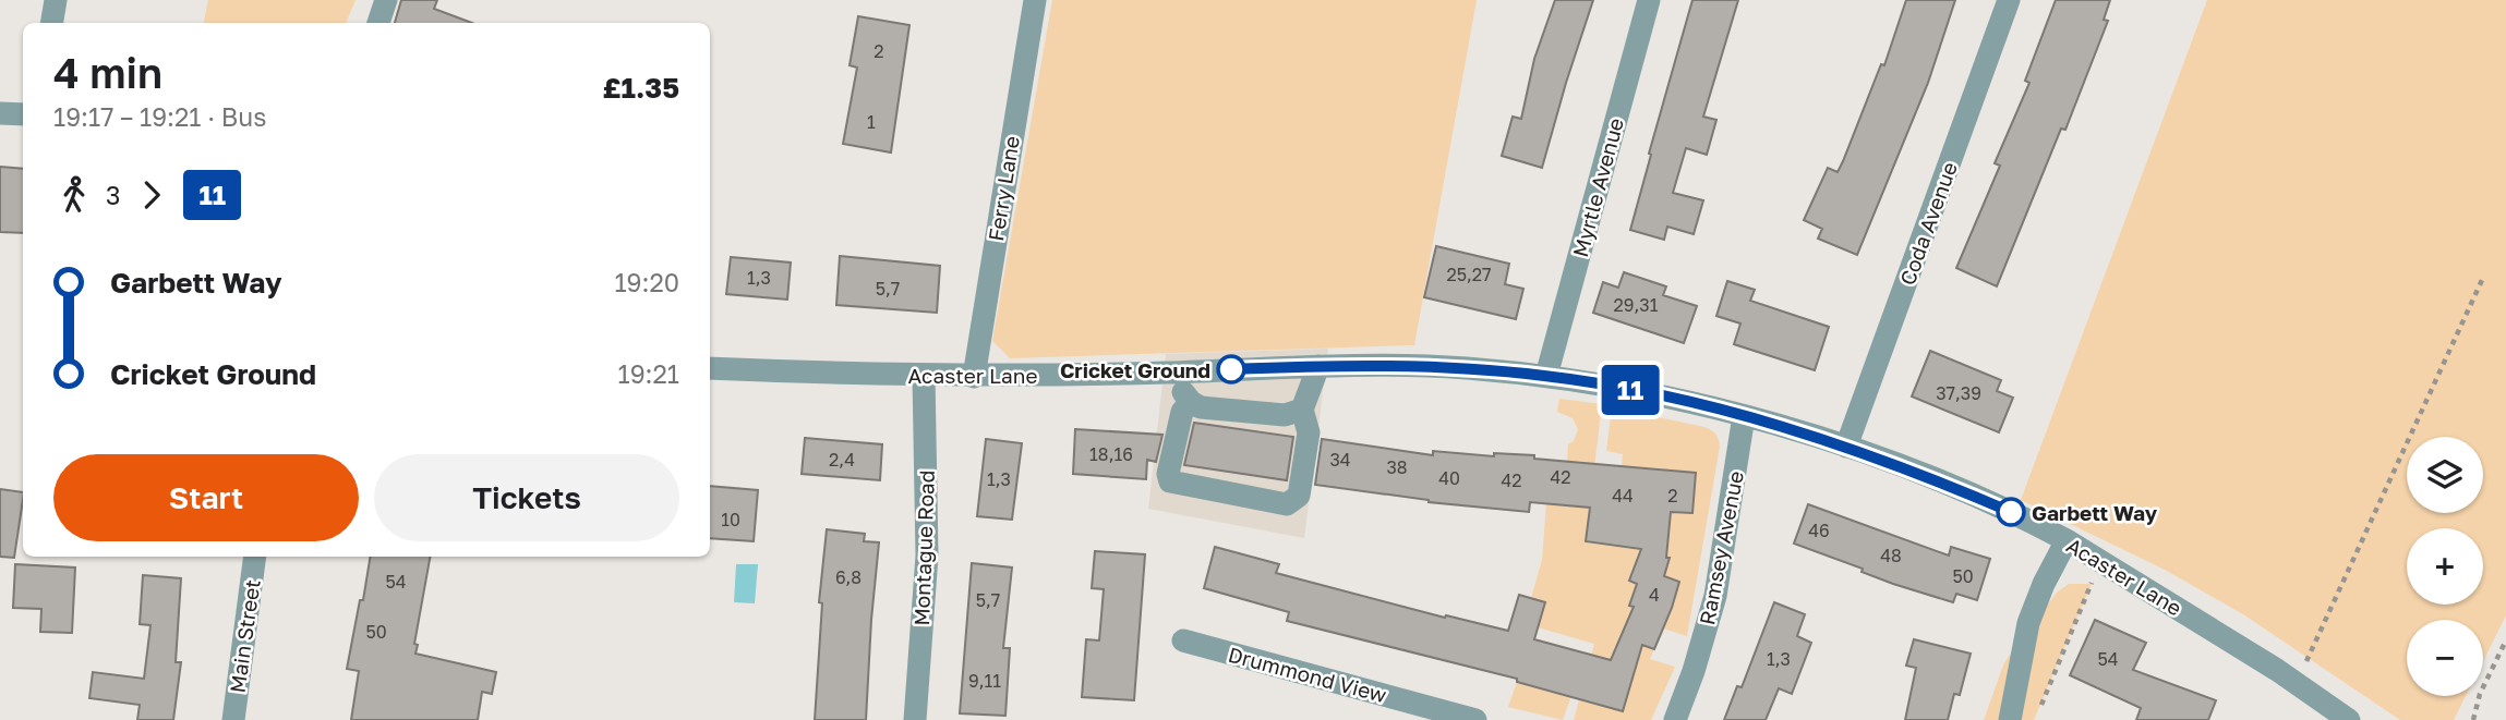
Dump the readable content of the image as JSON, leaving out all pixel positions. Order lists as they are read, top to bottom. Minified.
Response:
{"streets":{"street":["Myrtle Avenue","Ferry Lane","Coda Avenue","Acaster Lane","Montague Road","Ramsey Avenue","Main Street","Drummond View"]},"crossings":[["Myrtle Avenue","Acaster Lane"],["Ferry Lane","Acaster Lane"],["Coda Avenue","Acaster Lane"],["Acaster Lane","Montague Road"],["Acaster Lane","Ramsey Avenue"]],"places":["Cricket Ground","Garbett Way"],"lines":["bus line 11"],"house_numbers":["2","1","25,27","1,3","5,7","29,31","37,39","18,16","2,4","34","38","42","40","1,3","42","44","2","10","46","48","50","6,8","54","4","5,7","50","1,3","54","9,11"],"page":{"on_map":"11","heading":["4 min","19:17 – 19:21 · Bus","£1.35"],"legs":["3","11"],"list":[{"name":"Garbett Way","value":"19:20"},{"name":"Cricket Ground","value":"19:21"}],"map_buttons":["+","−"],"buttons":["Start","Tickets"]}}
